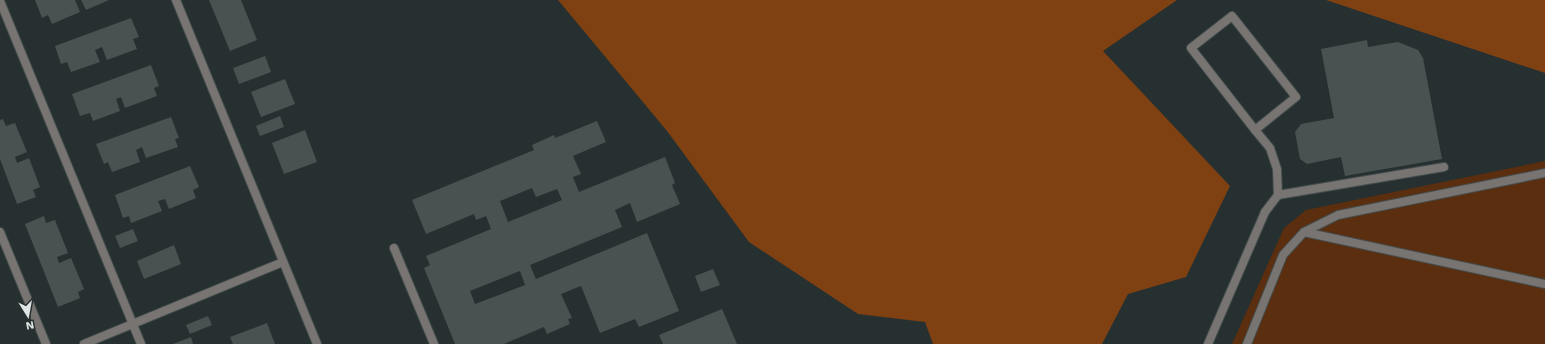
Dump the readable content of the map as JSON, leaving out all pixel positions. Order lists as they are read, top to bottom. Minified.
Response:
{"north":"bottom"}
